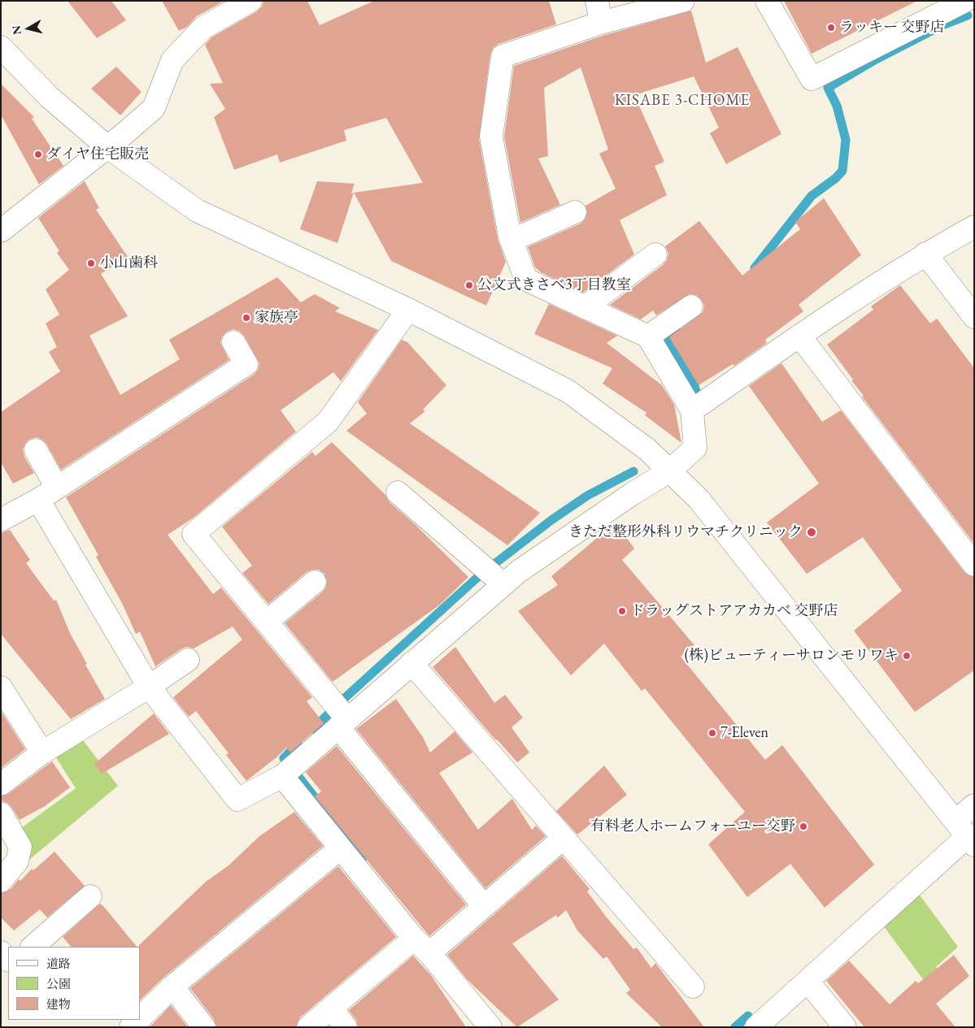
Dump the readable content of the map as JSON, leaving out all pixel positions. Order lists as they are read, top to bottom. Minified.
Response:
{"districts":["KISABE 3-CHOME"],"places":["ラッキー 交野店","ダイヤ住宅販売","小山歯科","公文式きさべ3丁目教室","家族亭","きただ整形外科リウマチクリニック","ドラッグストアアカカベ 交野店","(株)ビューティーサロンモリワキ","7-Eleven","有料老人ホームフォーユー交野"],"legend":["道路","公園","建物"],"north":"left"}
